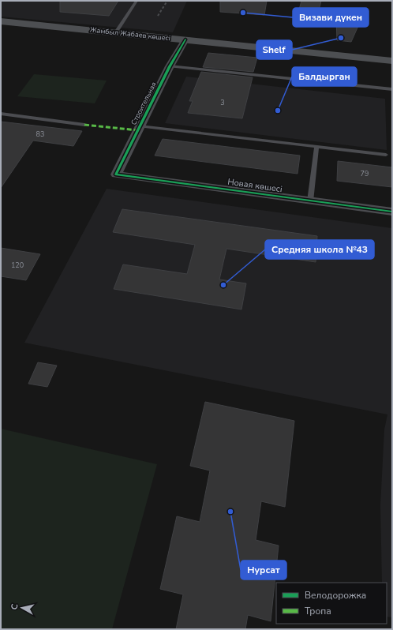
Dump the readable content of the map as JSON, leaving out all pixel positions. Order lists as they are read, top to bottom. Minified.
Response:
{"streets":{"main road":["Жамбыл Жабаев көшесі"],"street":["Строительная","Новая көшесі"]},"crossings":[["Жамбыл Жабаев көшесі","Строительная"],["Строительная","Новая көшесі"]],"places":["Визави дүкен","Shelf","Балдырган","Средняя школа №43","Нурсат"],"house_numbers":["3","83","79","120"],"legend":["Велодорожка","Тропа"],"north":"left"}
